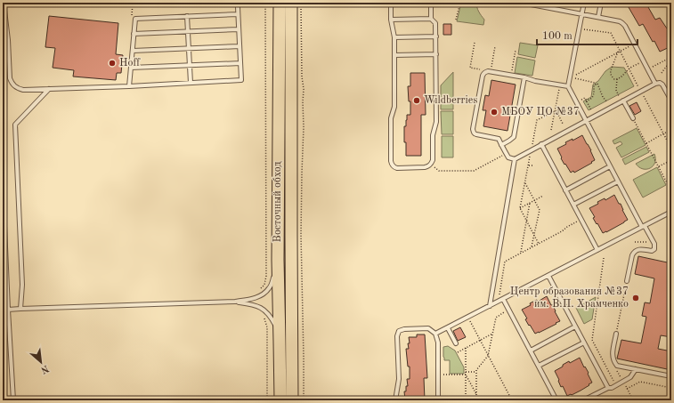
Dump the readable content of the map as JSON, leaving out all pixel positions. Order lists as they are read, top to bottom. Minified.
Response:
{"streets":{"main road":["Восточный обход"]},"places":["Hoff","Wildberries","МБОУ ЦО №37","Центр образования №37 им. В.П. Храмченко"],"scale_bar":"100 m","north":"bottom right"}
